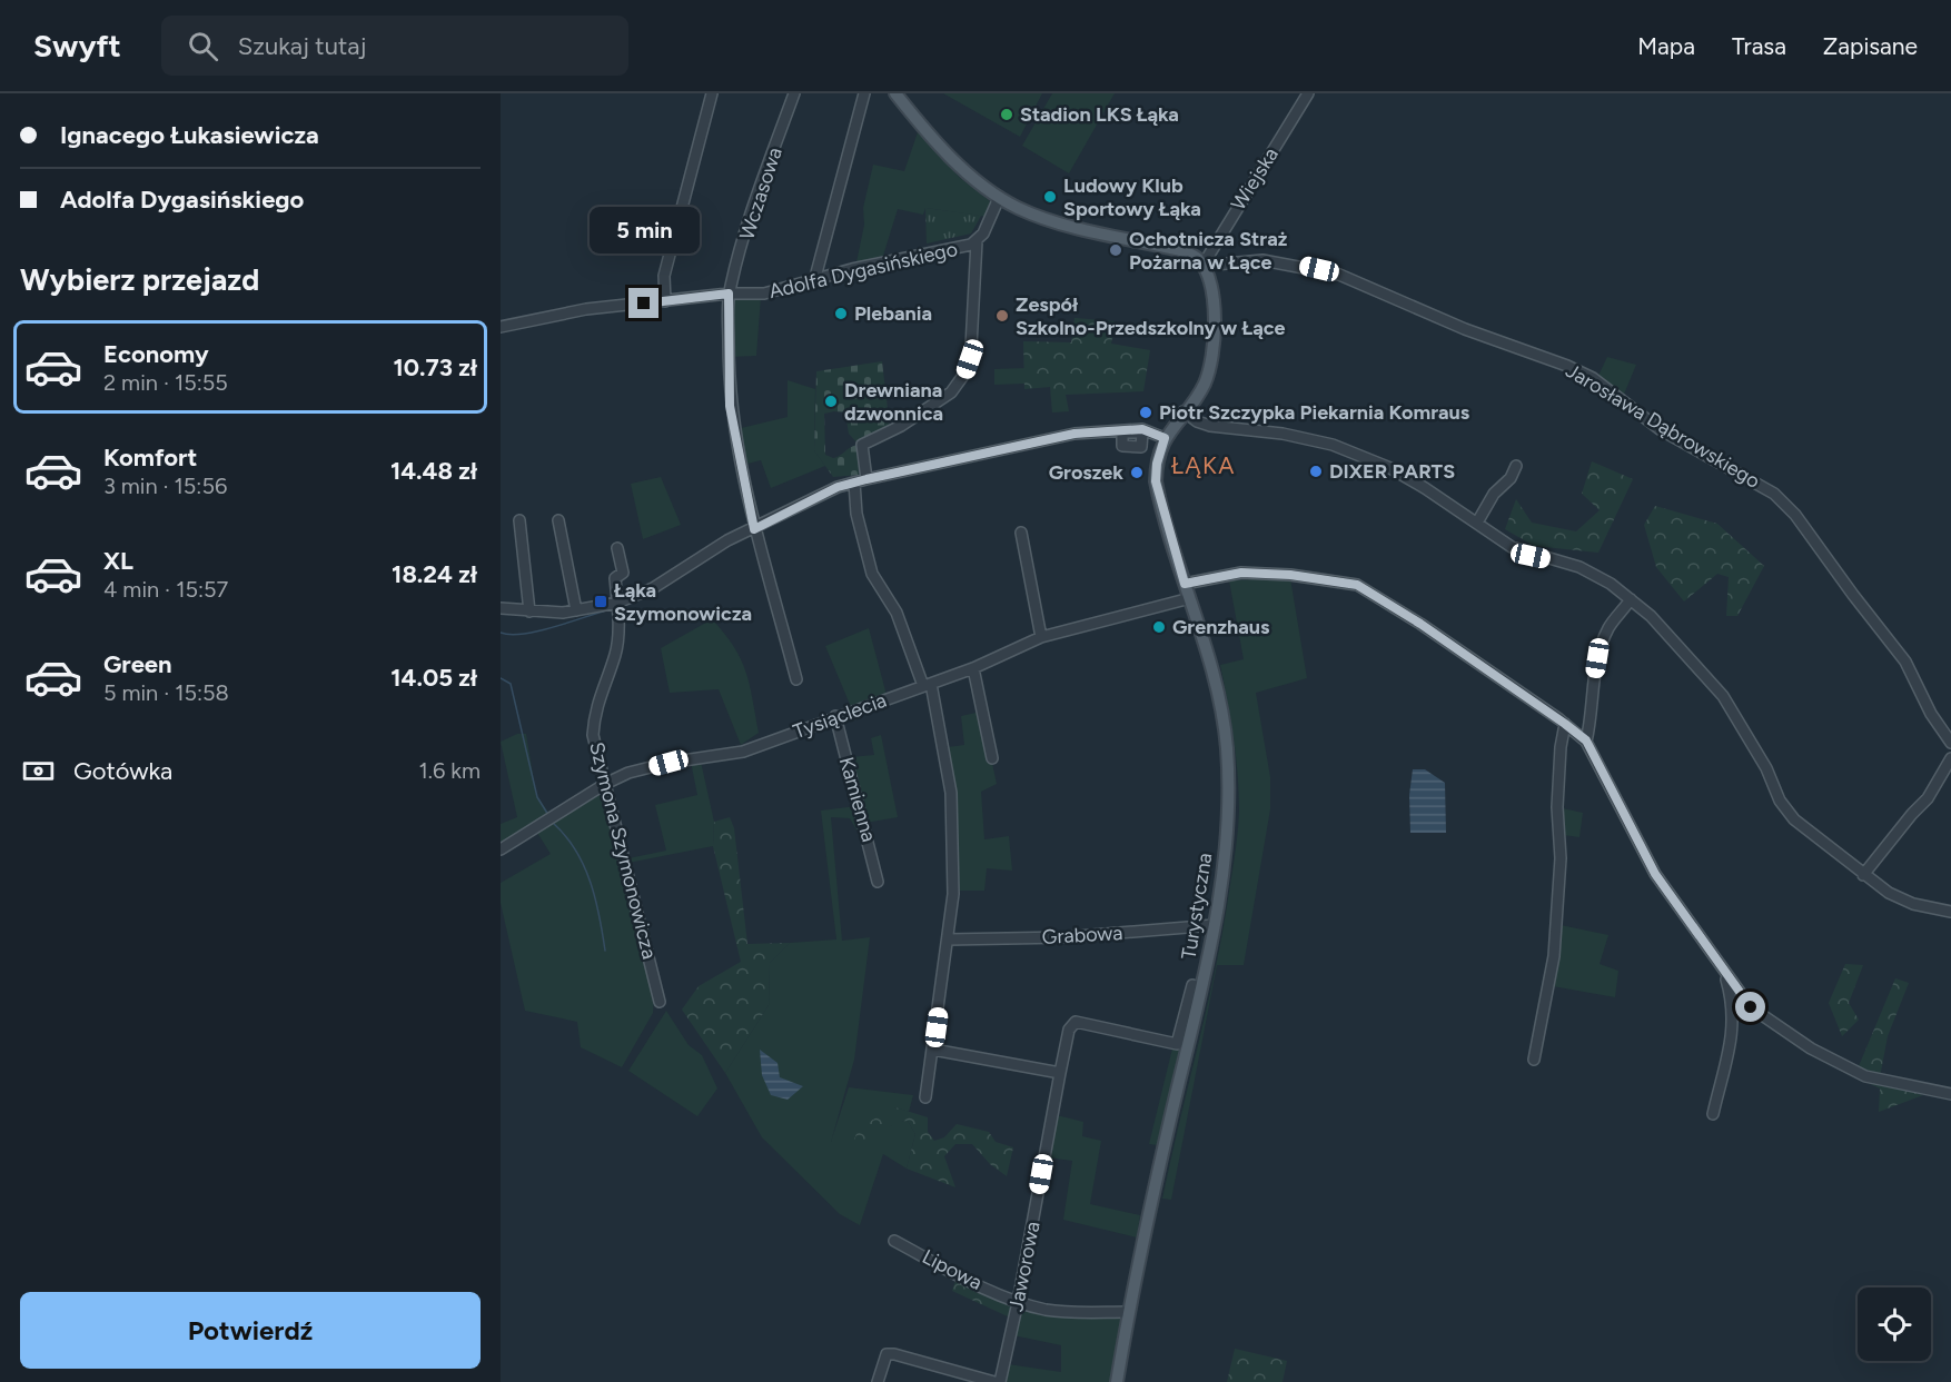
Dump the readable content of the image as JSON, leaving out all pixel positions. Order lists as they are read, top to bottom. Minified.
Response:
{"streets":{"main road":["Turystyczna"],"street":["Wiejska","Wczasowa","Adolfa Dygasińskiego","Jarosława Dąbrowskiego","Tysiąclecia","Kamienna","Szymona Szymonowicza","Grabowa","Jaworowa","Lipowa"]},"crossings":[["Wiejska","Jarosława Dąbrowskiego"],["Wczasowa","Adolfa Dygasińskiego"],["Tysiąclecia","Kamienna"],["Tysiąclecia","Szymona Szymonowicza"],["Tysiąclecia","Turystyczna"],["Turystyczna","Grabowa"],["Turystyczna","Jaworowa"],["Turystyczna","Lipowa"],["Jaworowa","Lipowa"]],"districts":["ŁĄKA"],"places":{"other":["Stadion LKS Łąka","Ludowy Klub Sportowy Łąka","Ochotnicza Straż Pożarna w Łące","Plebania","Zespół Szkolno-Przedszkolny w Łące","Drewniana dzwonnica","Piotr Szczypka Piekarnia Komraus","DIXER PARTS","Groszek","Grenzhaus"],"transit":["Łąka Szymonowicza"]},"page":{"header":"Swyft","search":"Szukaj tutaj","nav":["Mapa","Trasa","Zapisane"],"banner":["Ignacego Łukasiewicza","Adolfa Dygasińskiego"],"bubble":"5 min","heading":"Wybierz przejazd","list":[{"name":"Economy","note":"2 min · 15:55","value":"10.73 zł"},{"name":"Komfort","note":"3 min · 15:56","value":"14.48 zł"},{"name":"XL","note":"4 min · 15:57","value":"18.24 zł"},{"name":"Green","note":"5 min · 15:58","value":"14.05 zł"}],"pay":["Gotówka","1.6 km"],"buttons":"Potwierdź"}}
